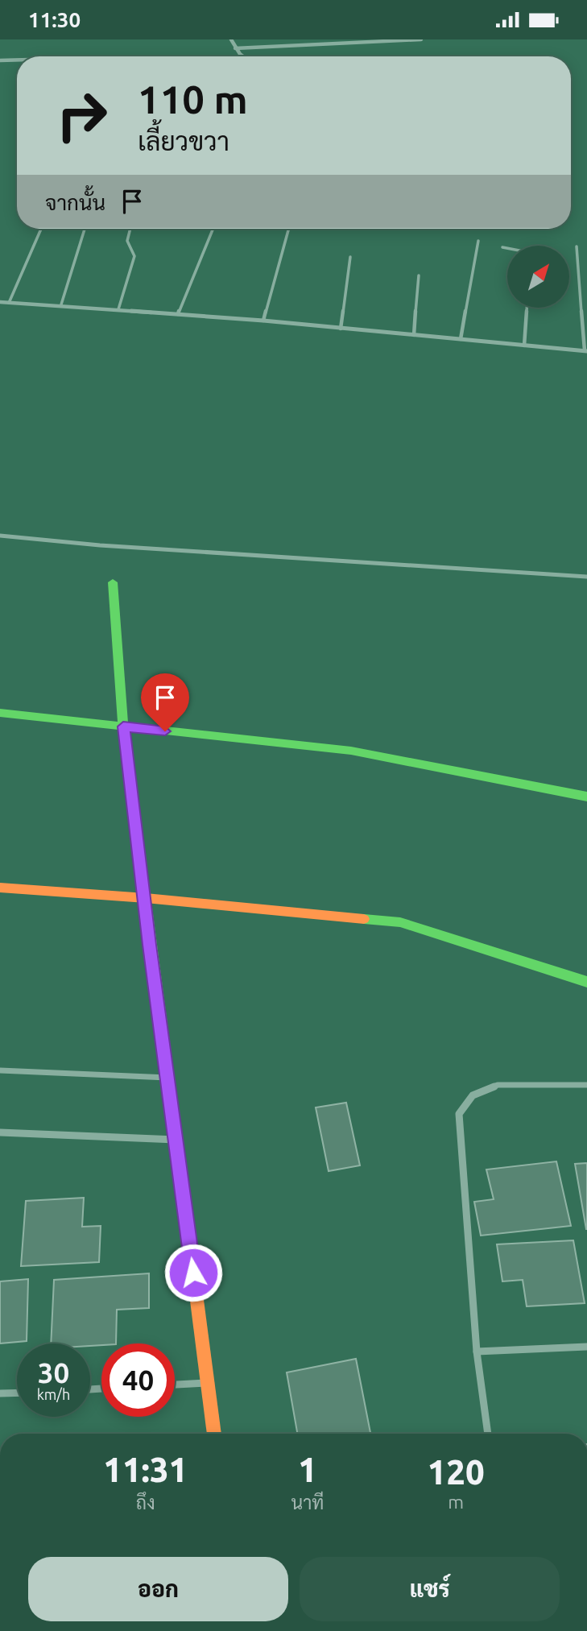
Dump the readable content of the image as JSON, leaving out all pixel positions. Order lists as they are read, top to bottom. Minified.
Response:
{"north":"top right","page":{"status":"11:30","turn":["110 m","เลี้ยวขวา"],"then":"จากนั้น","speed":"30 km/h","limit":"40","eta":["11:31","ถึง","1","นาที","120","m"],"buttons":["ออก","แชร์"]}}
